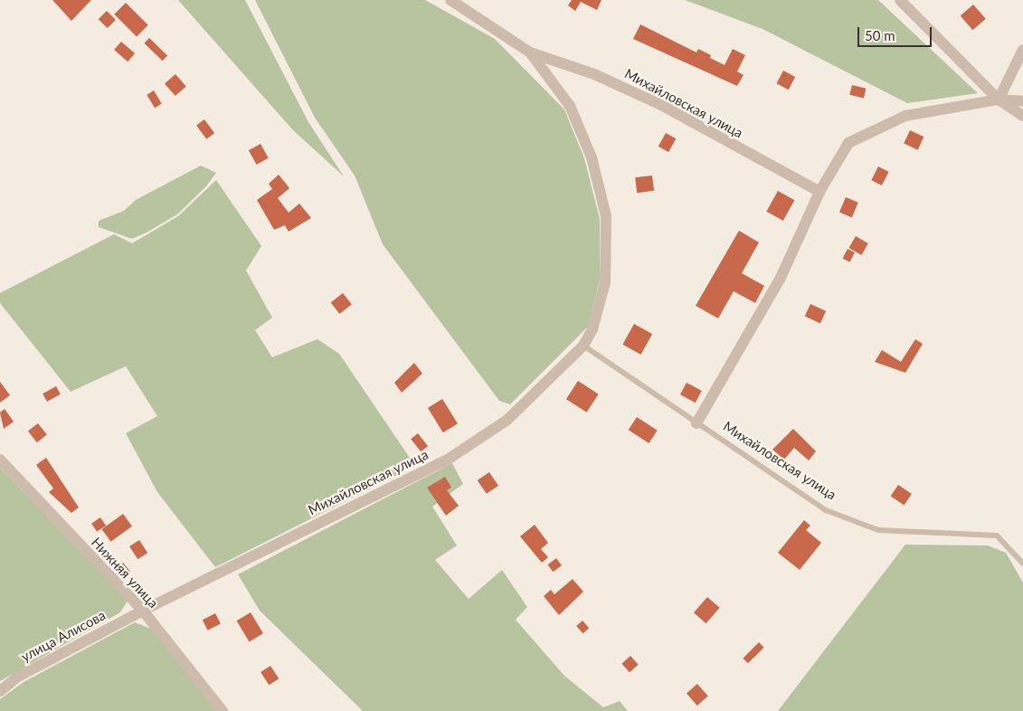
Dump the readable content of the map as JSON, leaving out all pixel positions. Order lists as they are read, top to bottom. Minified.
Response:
{"streets":{"street":["Михайловская улица","Нижняя улица","улица Алисова"]},"crossings":[["Михайловская улица","Нижняя улица"],["Михайловская улица","улица Алисова"],["Нижняя улица","улица Алисова"]],"scale_bar":"50 m"}
